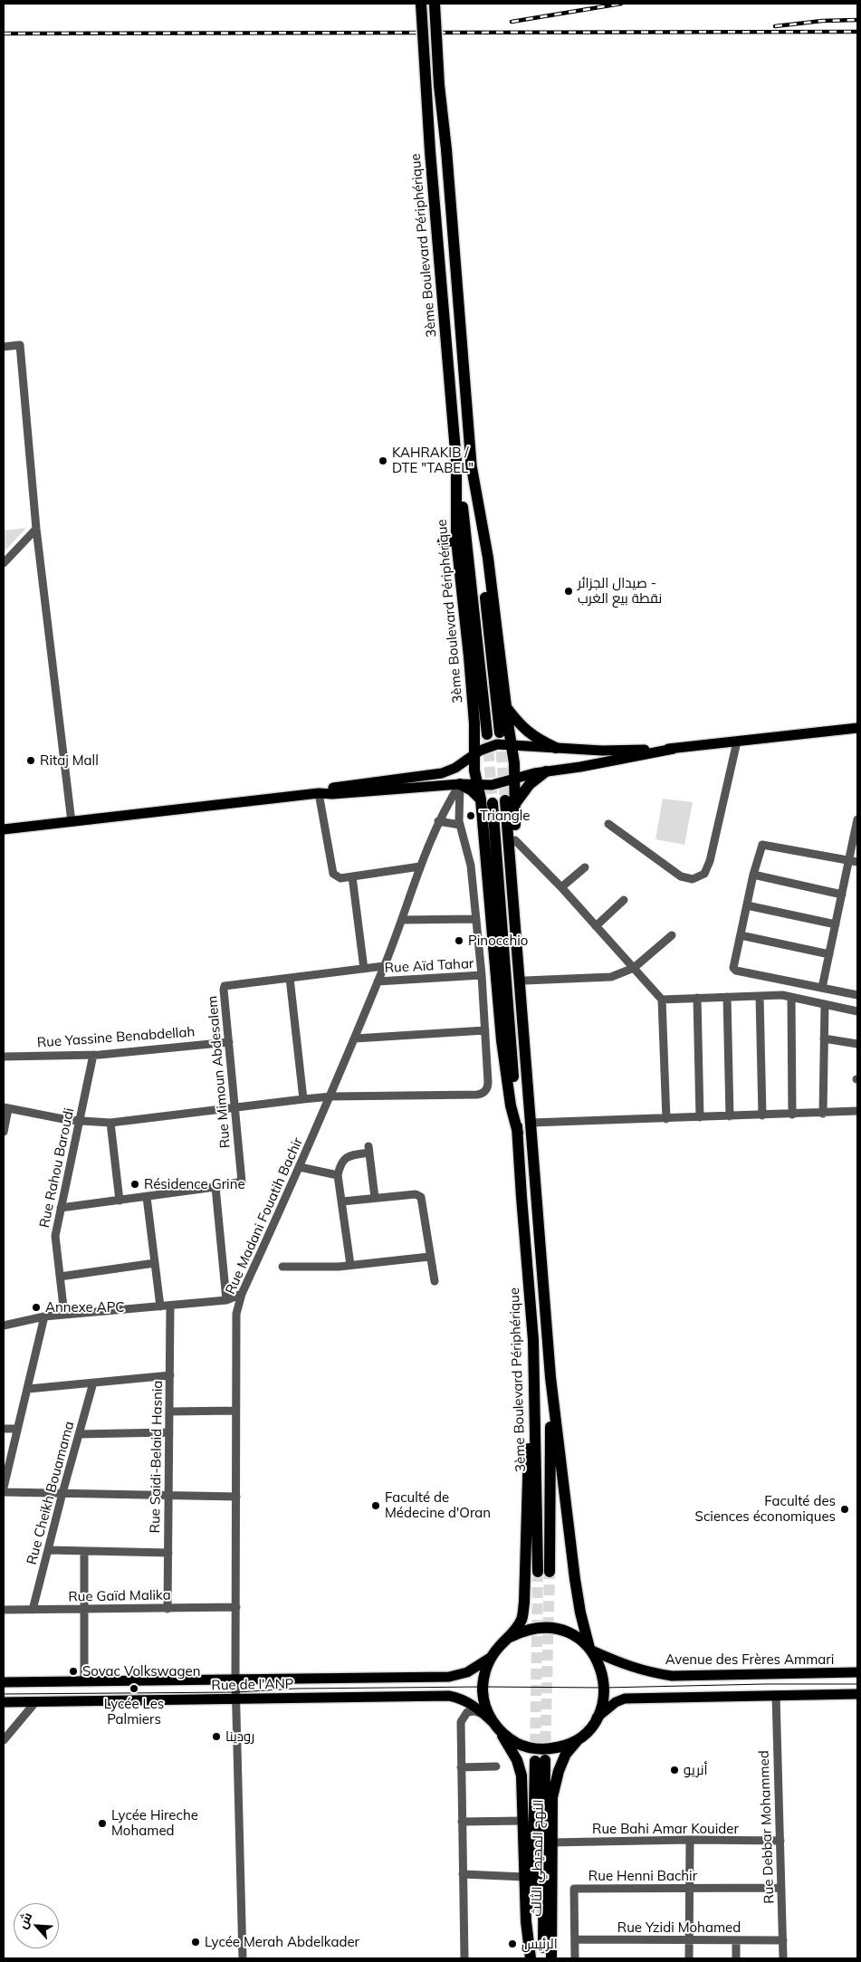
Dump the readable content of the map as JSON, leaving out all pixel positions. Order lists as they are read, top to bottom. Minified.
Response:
{"streets":{"highway":["3ème Boulevard Périphérique","النهج المحيطي الثالث"],"main road":["Avenue des Frères Ammari","Rue de l'ANP"],"street":["Rue Aïd Tahar","Rue Yassine Benabdellah","Rue Mimoun Abdesalem","Rue Rahou Baroudi","Rue Madani Fouatih Bachir","Rue Saidi-Belaid Hasnia","Rue Cheikh Bouamama","Rue Gaïd Malika","Rue Debbar Mohammed","Rue Bahi Amar Kouider","Rue Henni Bachir","Rue Yzidi Mohamed"]},"crossings":[["Rue Aïd Tahar","Rue Madani Fouatih Bachir"],["Rue Yassine Benabdellah","Rue Mimoun Abdesalem"],["Rue Yassine Benabdellah","Rue Rahou Baroudi"],["Rue Mimoun Abdesalem","Rue Madani Fouatih Bachir"],["Rue Madani Fouatih Bachir","Rue Gaïd Malika"],["Rue Madani Fouatih Bachir","Rue de l'ANP"],["Rue Saidi-Belaid Hasnia","Rue Gaïd Malika"],["Rue Cheikh Bouamama","Rue Gaïd Malika"],["Avenue des Frères Ammari","Rue de l'ANP"],["Avenue des Frères Ammari","النهج المحيطي الثالث"],["Rue de l'ANP","النهج المحيطي الثالث"],["Rue Debbar Mohammed","Rue Bahi Amar Kouider"],["Rue Debbar Mohammed","Rue Henni Bachir"],["Rue Debbar Mohammed","Rue Yzidi Mohamed"],["Rue Bahi Amar Kouider","النهج المحيطي الثالث"],["Rue Henni Bachir","Rue Yzidi Mohamed"]],"places":["KAHRAKIB / DTE \"TABEL\"","صيدال الجزائر - نقطة بيع الغرب","Ritaj Mall","Triangle","Pinocchio","Résidence Grine","Annexe APC","Faculté de Médecine d'Oran","Faculté des Sciences économiques","Sovac Volkswagen","Lycée Les Palmiers","رودينا","أنريو","Lycée Hireche Mohamed","Lycée Merah Abdelkader","الرئيس"],"north":"top left"}
